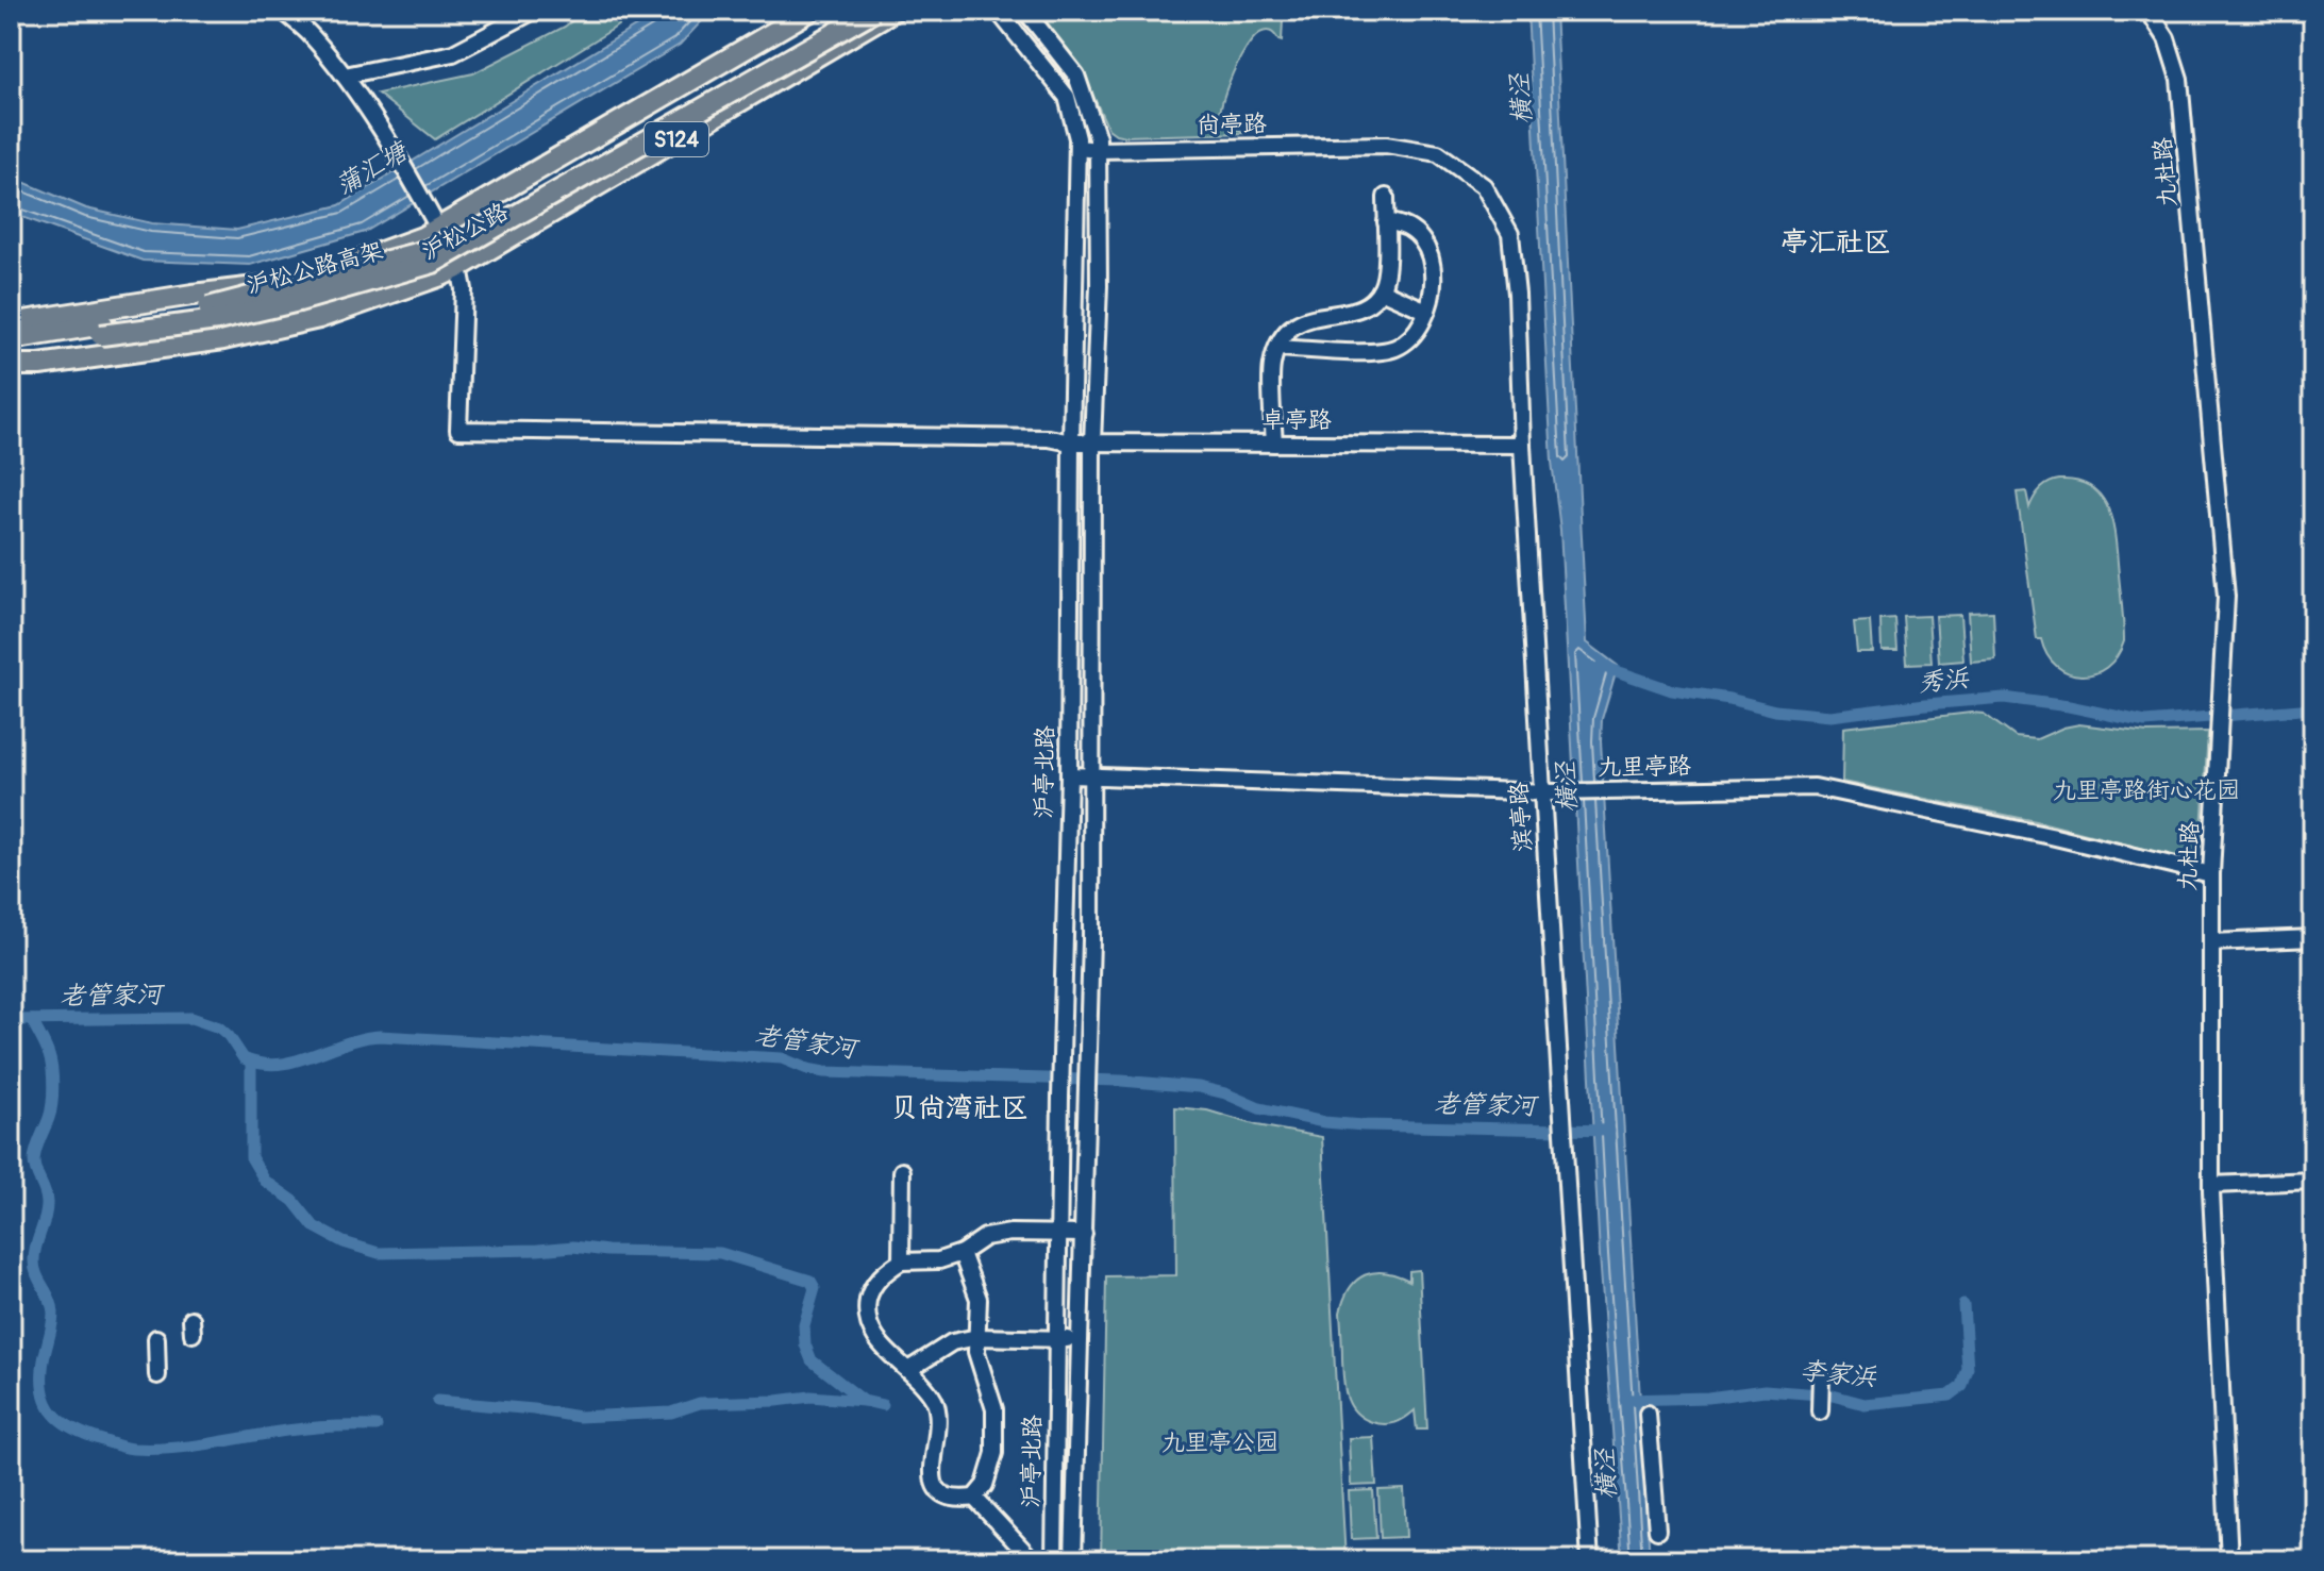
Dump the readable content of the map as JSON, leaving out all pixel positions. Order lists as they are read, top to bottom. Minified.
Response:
{"streets":{"main road":["S124","沪松公路","沪松公路高架"],"street":["尚亭路","九杜路","卓亭路","九里亭路","沪亭北路","滨亭路"]},"crossings":[["尚亭路","沪亭北路"],["尚亭路","滨亭路"],["九杜路","九里亭路"],["沪松公路","卓亭路"],["卓亭路","沪亭北路"],["卓亭路","滨亭路"],["九里亭路","沪亭北路"],["九里亭路","滨亭路"]],"districts":["亭汇社区","贝尚湾社区"],"water":["横泾","蒲汇塘","秀浜","老管家河","李家浜"],"parks":["九里亭路街心花园","九里亭公园"]}
